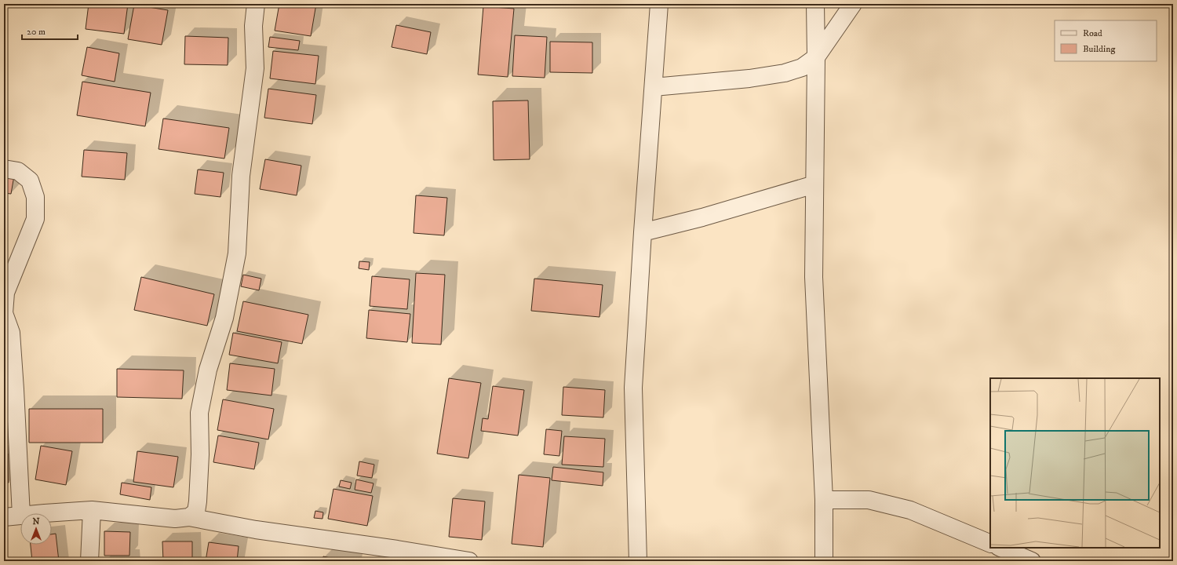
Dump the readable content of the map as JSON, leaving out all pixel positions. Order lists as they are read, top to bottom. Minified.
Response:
{"legend":["Road","Building"],"scale_bar":"20 m","north":"top"}
